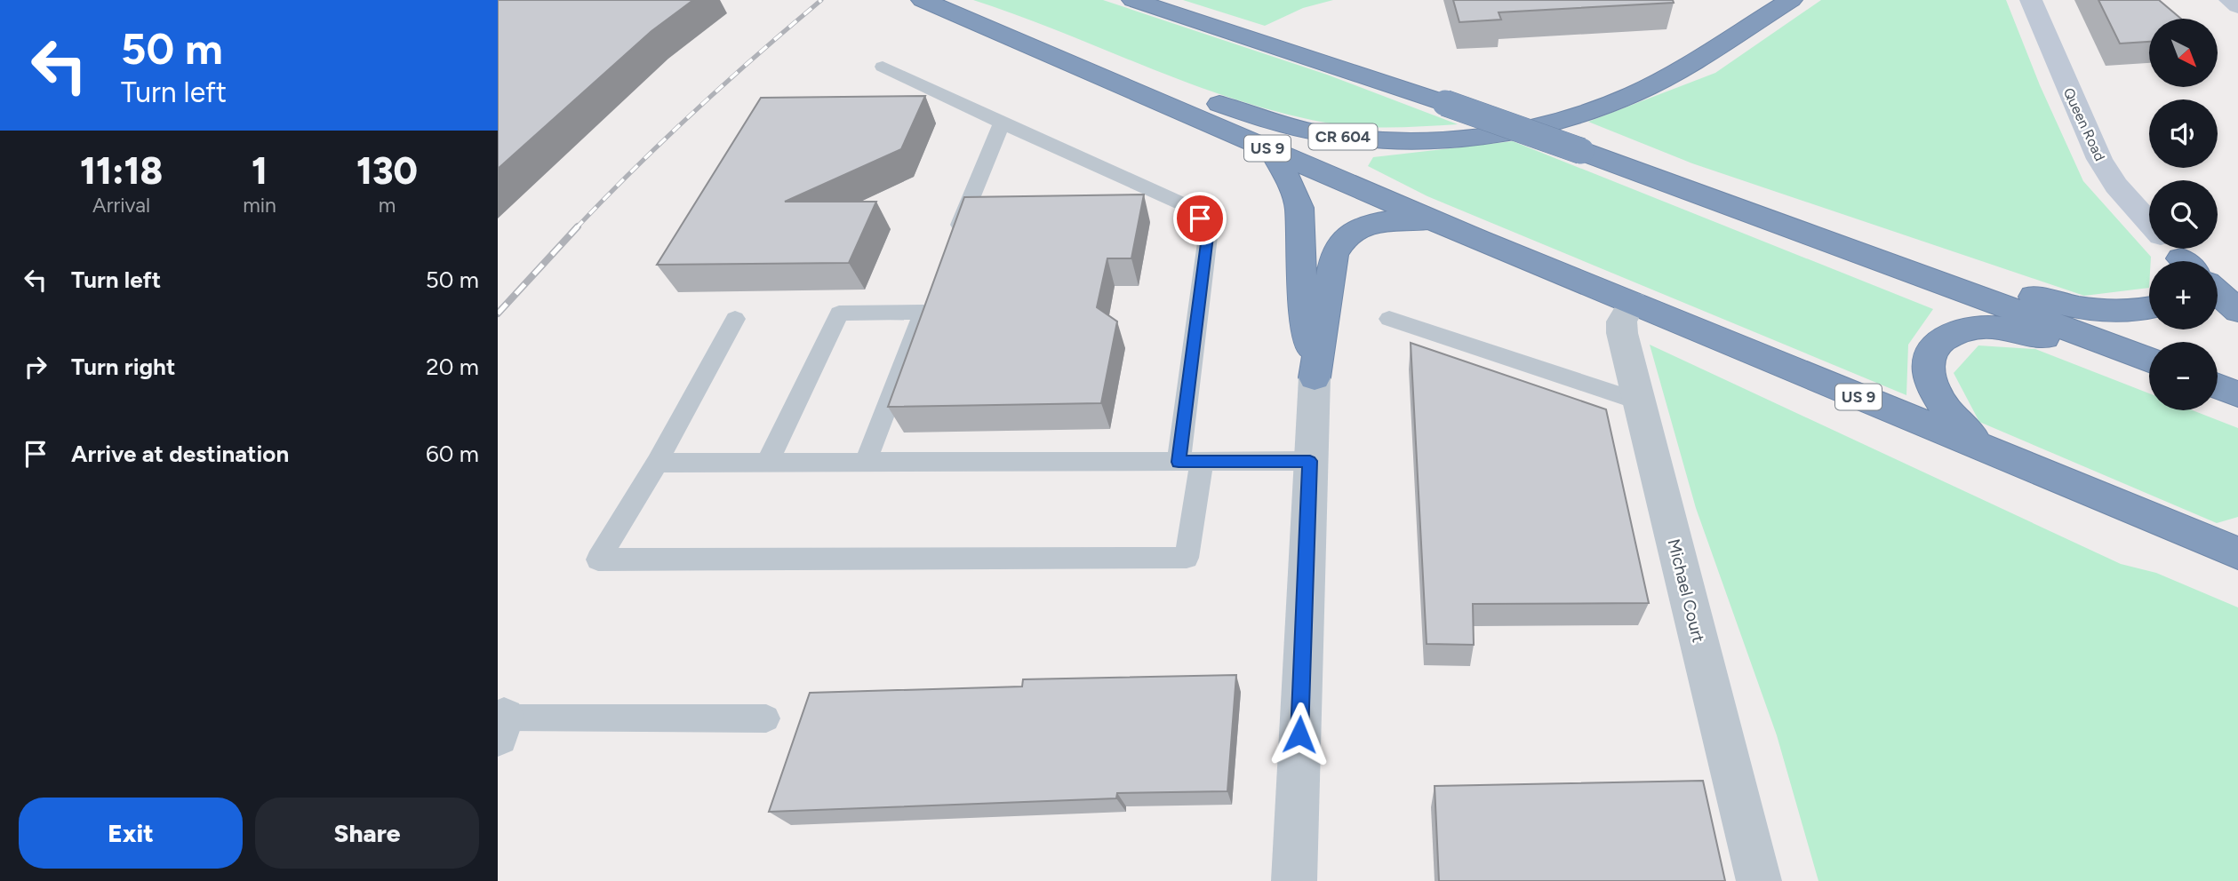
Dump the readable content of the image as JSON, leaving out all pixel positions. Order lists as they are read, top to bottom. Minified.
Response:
{"streets":{"highway":["CR 604","US 9"],"street":["Queen Road","Michael Court"]},"crossings":[["CR 604","US 9"],["US 9","Michael Court"]],"north":"bottom right","page":{"turn":["50 m","Turn left"],"map_buttons":["+","−"],"eta":["11:18","Arrival","1","min","130","m"],"list":[{"name":"Turn left","value":"50 m"},{"name":"Turn right","value":"20 m"},{"name":"Arrive at destination","value":"60 m"}],"buttons":["Exit","Share"]}}
